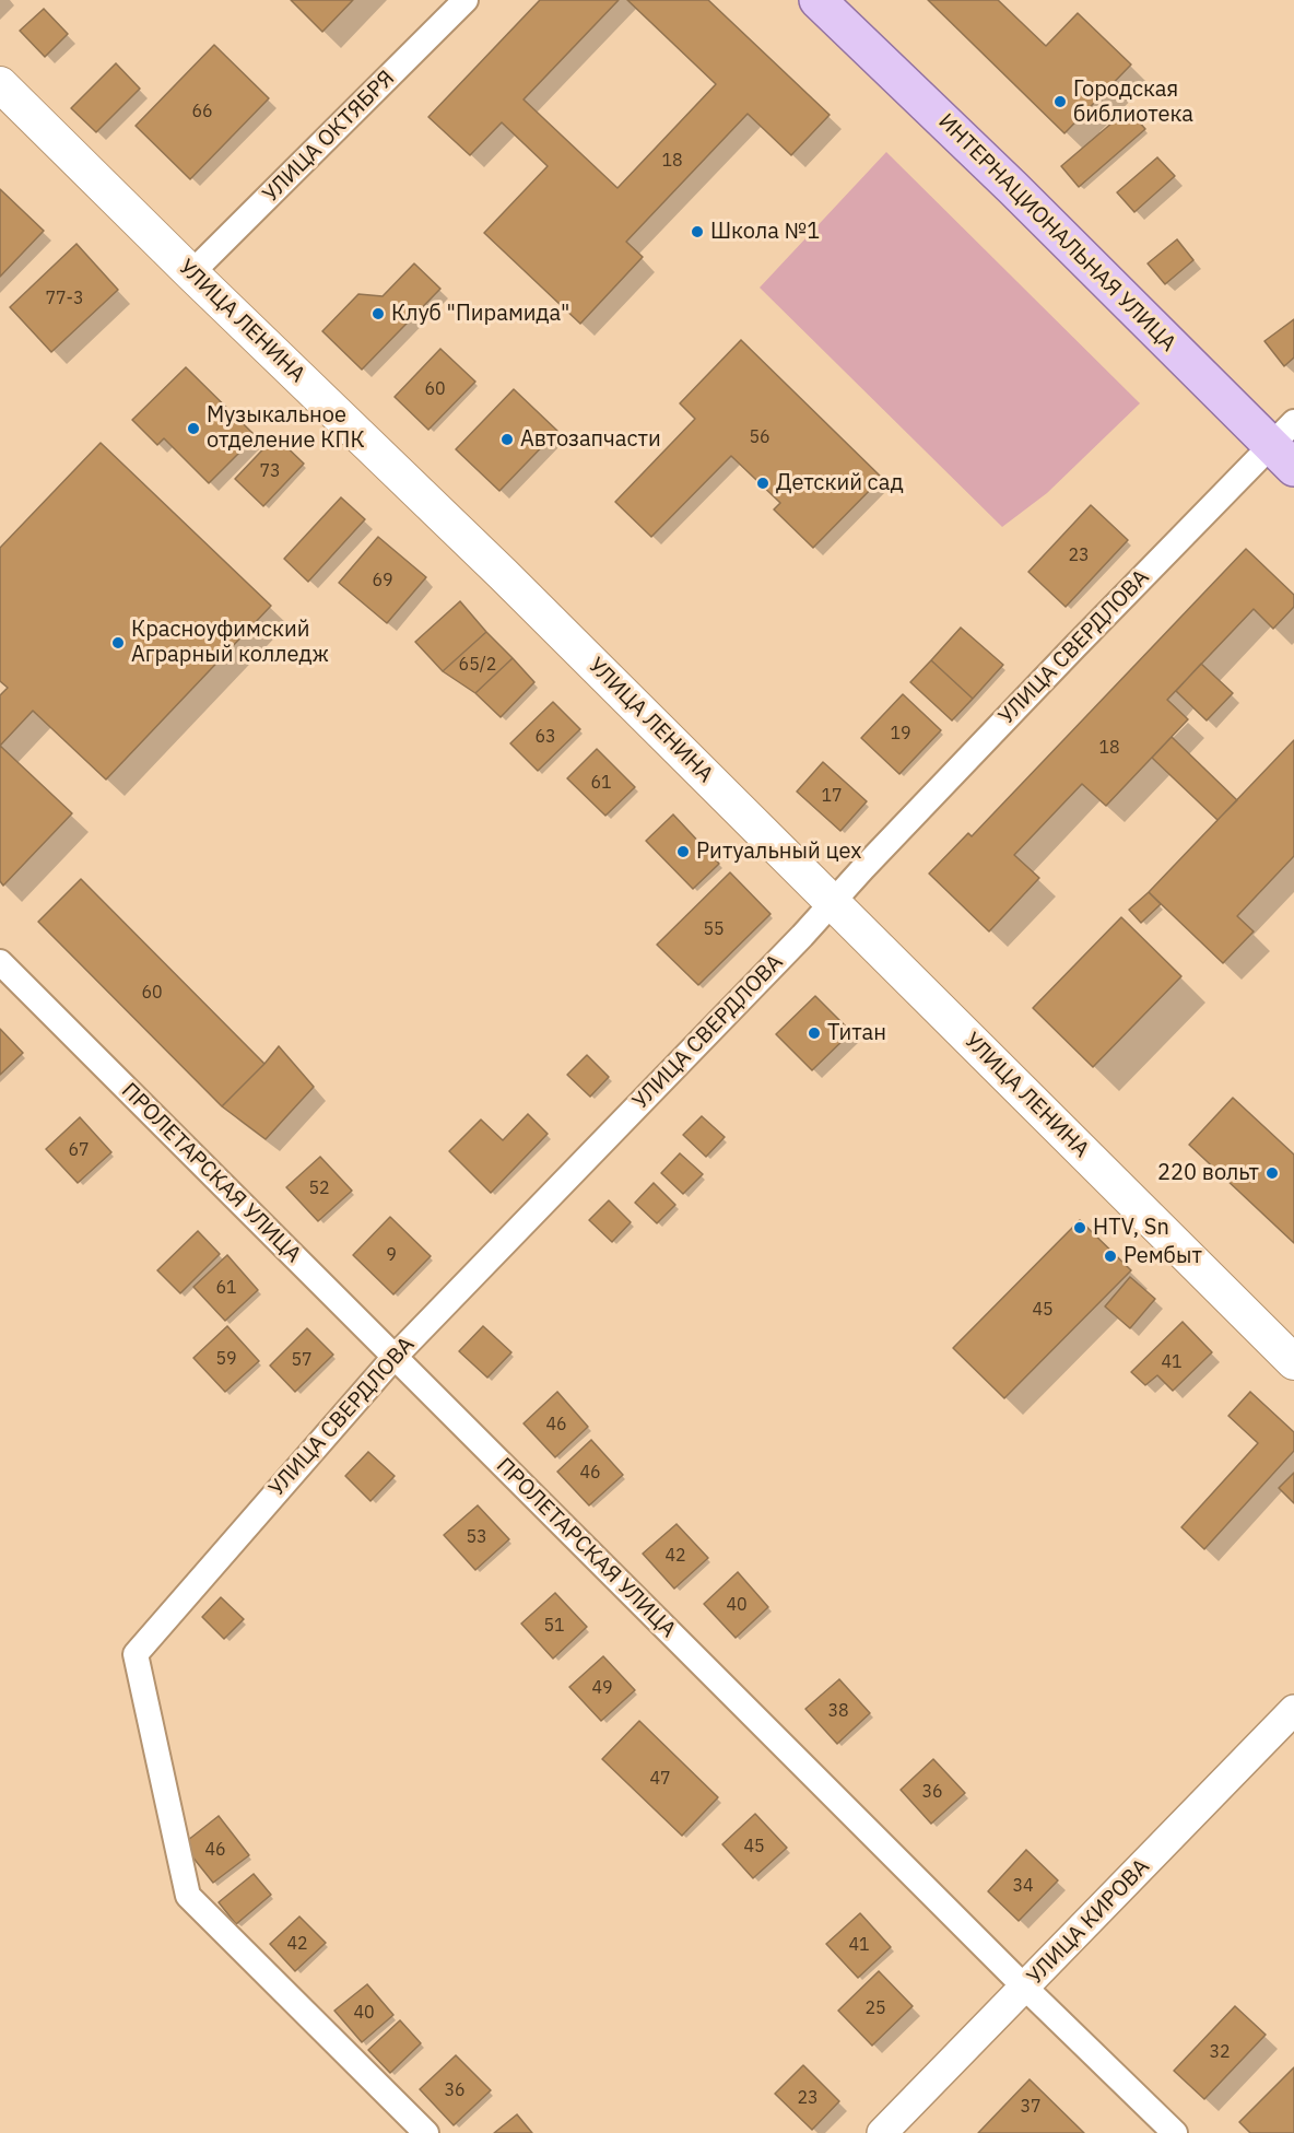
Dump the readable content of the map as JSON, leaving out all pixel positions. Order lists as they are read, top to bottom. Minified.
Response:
{"streets":{"main road":["ИНТЕРНАЦИОНАЛЬНАЯ УЛИЦА","УЛИЦА ЛЕНИНА"],"street":["УЛИЦА ОКТЯБРЯ","УЛИЦА СВЕРДЛОВА","ПРОЛЕТАРСКАЯ УЛИЦА","УЛИЦА КИРОВА"]},"crossings":[["УЛИЦА ОКТЯБРЯ","УЛИЦА ЛЕНИНА"],["ИНТЕРНАЦИОНАЛЬНАЯ УЛИЦА","УЛИЦА СВЕРДЛОВА"],["УЛИЦА ЛЕНИНА","УЛИЦА СВЕРДЛОВА"],["УЛИЦА СВЕРДЛОВА","ПРОЛЕТАРСКАЯ УЛИЦА"],["ПРОЛЕТАРСКАЯ УЛИЦА","УЛИЦА КИРОВА"]],"places":["Городская библиотека","Школа №1","Клуб \"Пирамида\"","Музыкальное отделение КПК","Автозапчасти","Детский сад","Красноуфимский Аграрный колледж","Ритуальный цех","Титан","220 вольт","HTV, Sn","Рембыт"],"house_numbers":["66","18","77-3","60","56","73","23","69","65/2","19","63","18","61","17","55","60","67","52","9","61","45","59","57","41","46","46","53","42","40","51","49","38","47","36","45","46","34","42","41","25","40","32","36","23","37"]}
